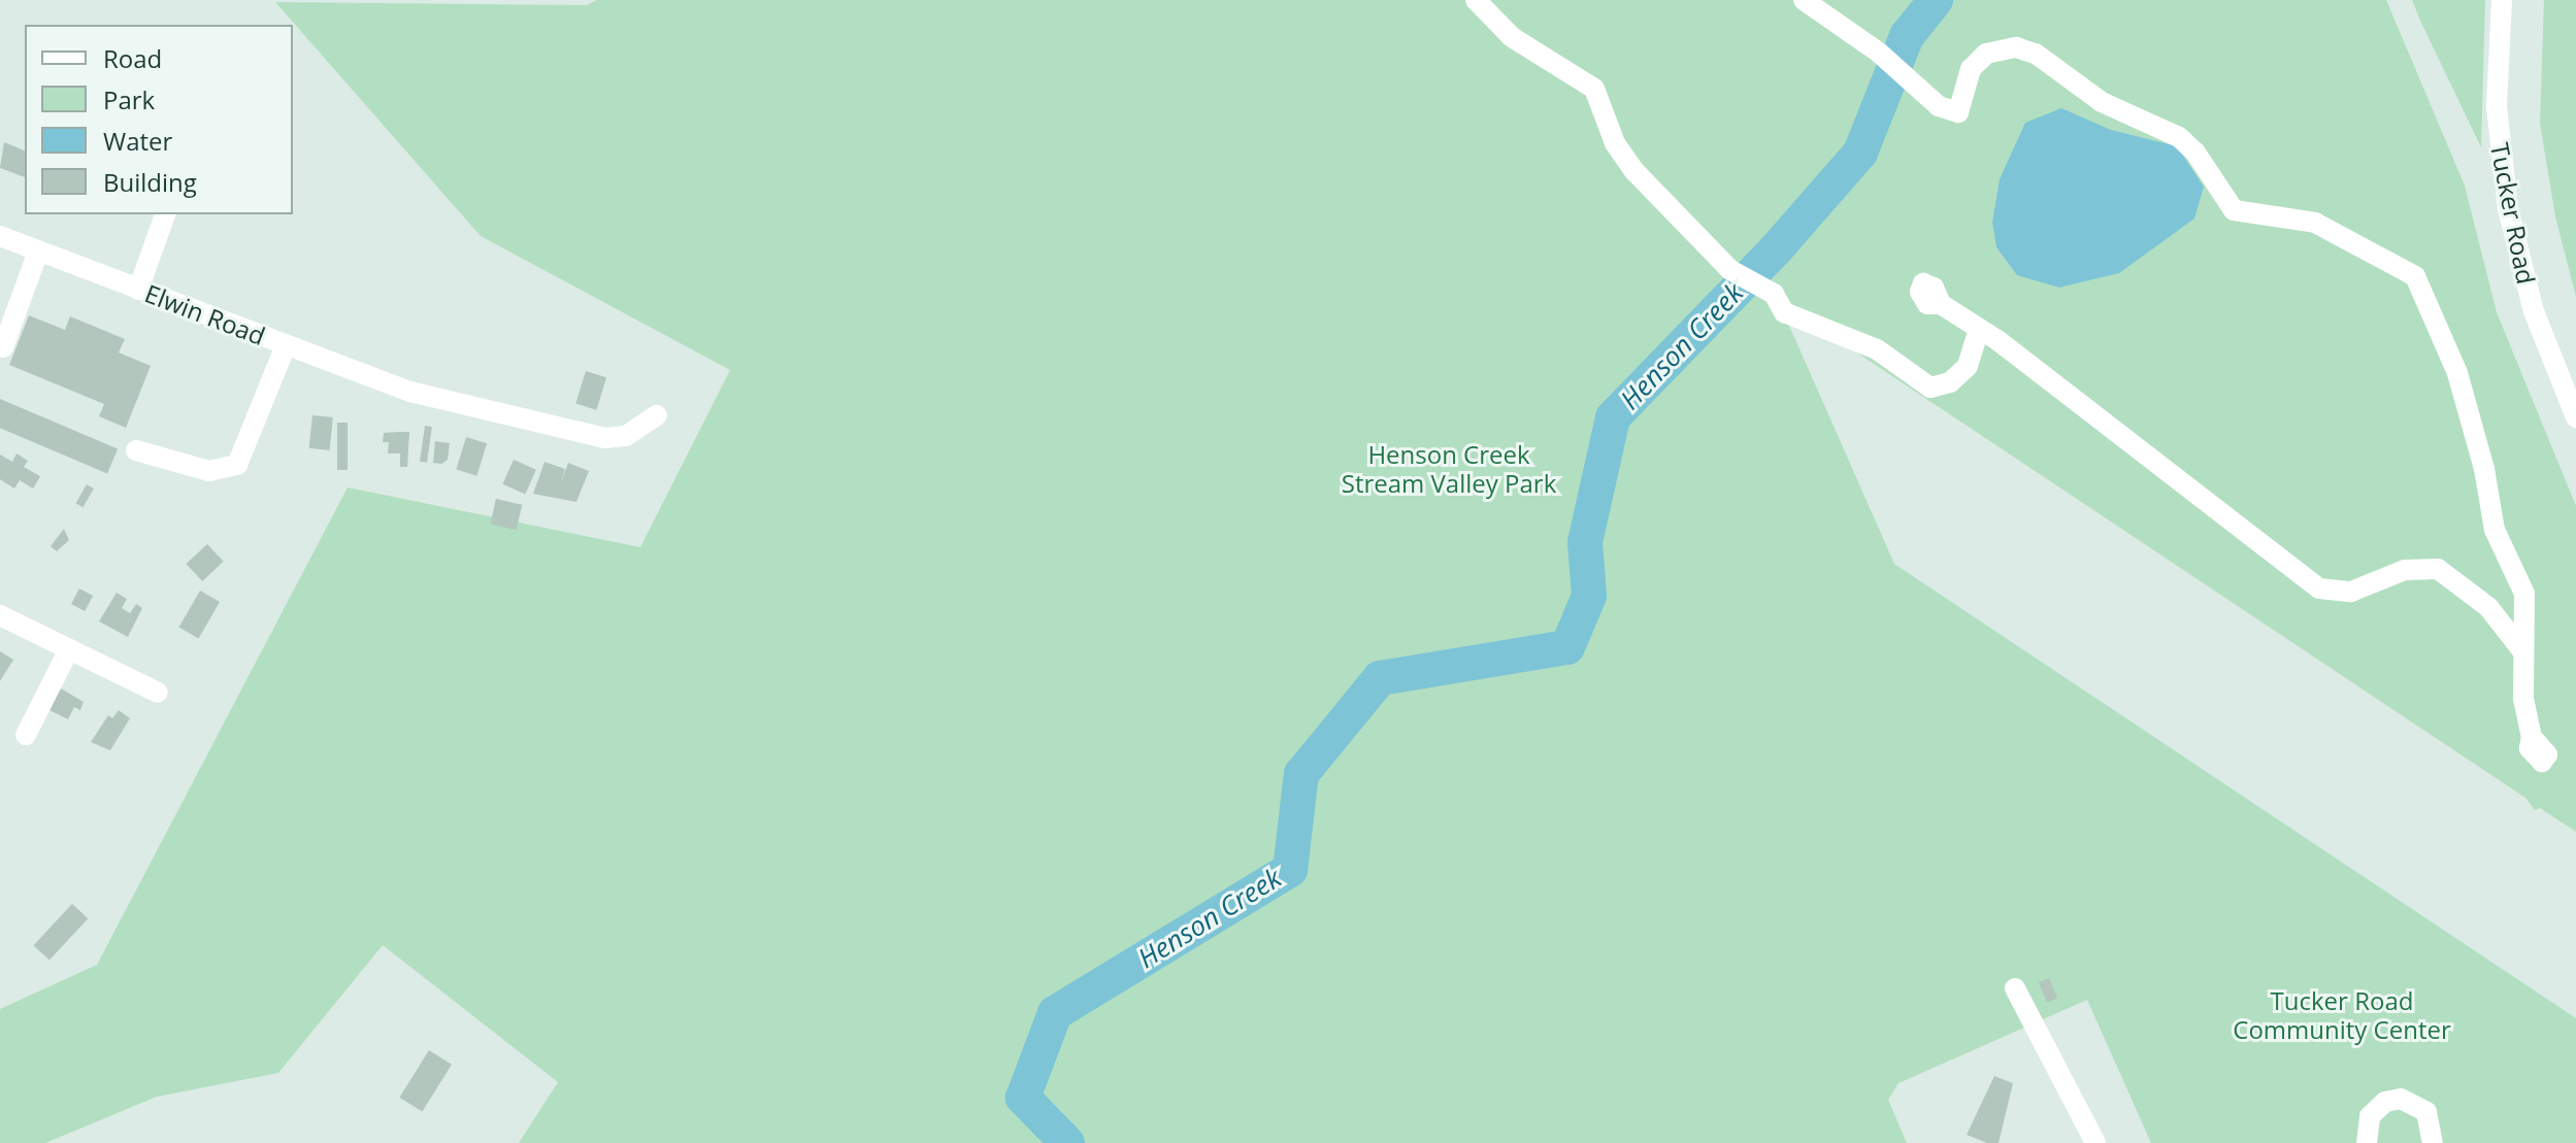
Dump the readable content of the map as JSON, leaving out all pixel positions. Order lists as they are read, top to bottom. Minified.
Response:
{"streets":{"street":["Tucker Road","Elwin Road"]},"water":["Henson Creek"],"parks":["Henson Creek Stream Valley Park","Tucker Road Community Center"],"legend":["Road","Park","Water","Building"]}
